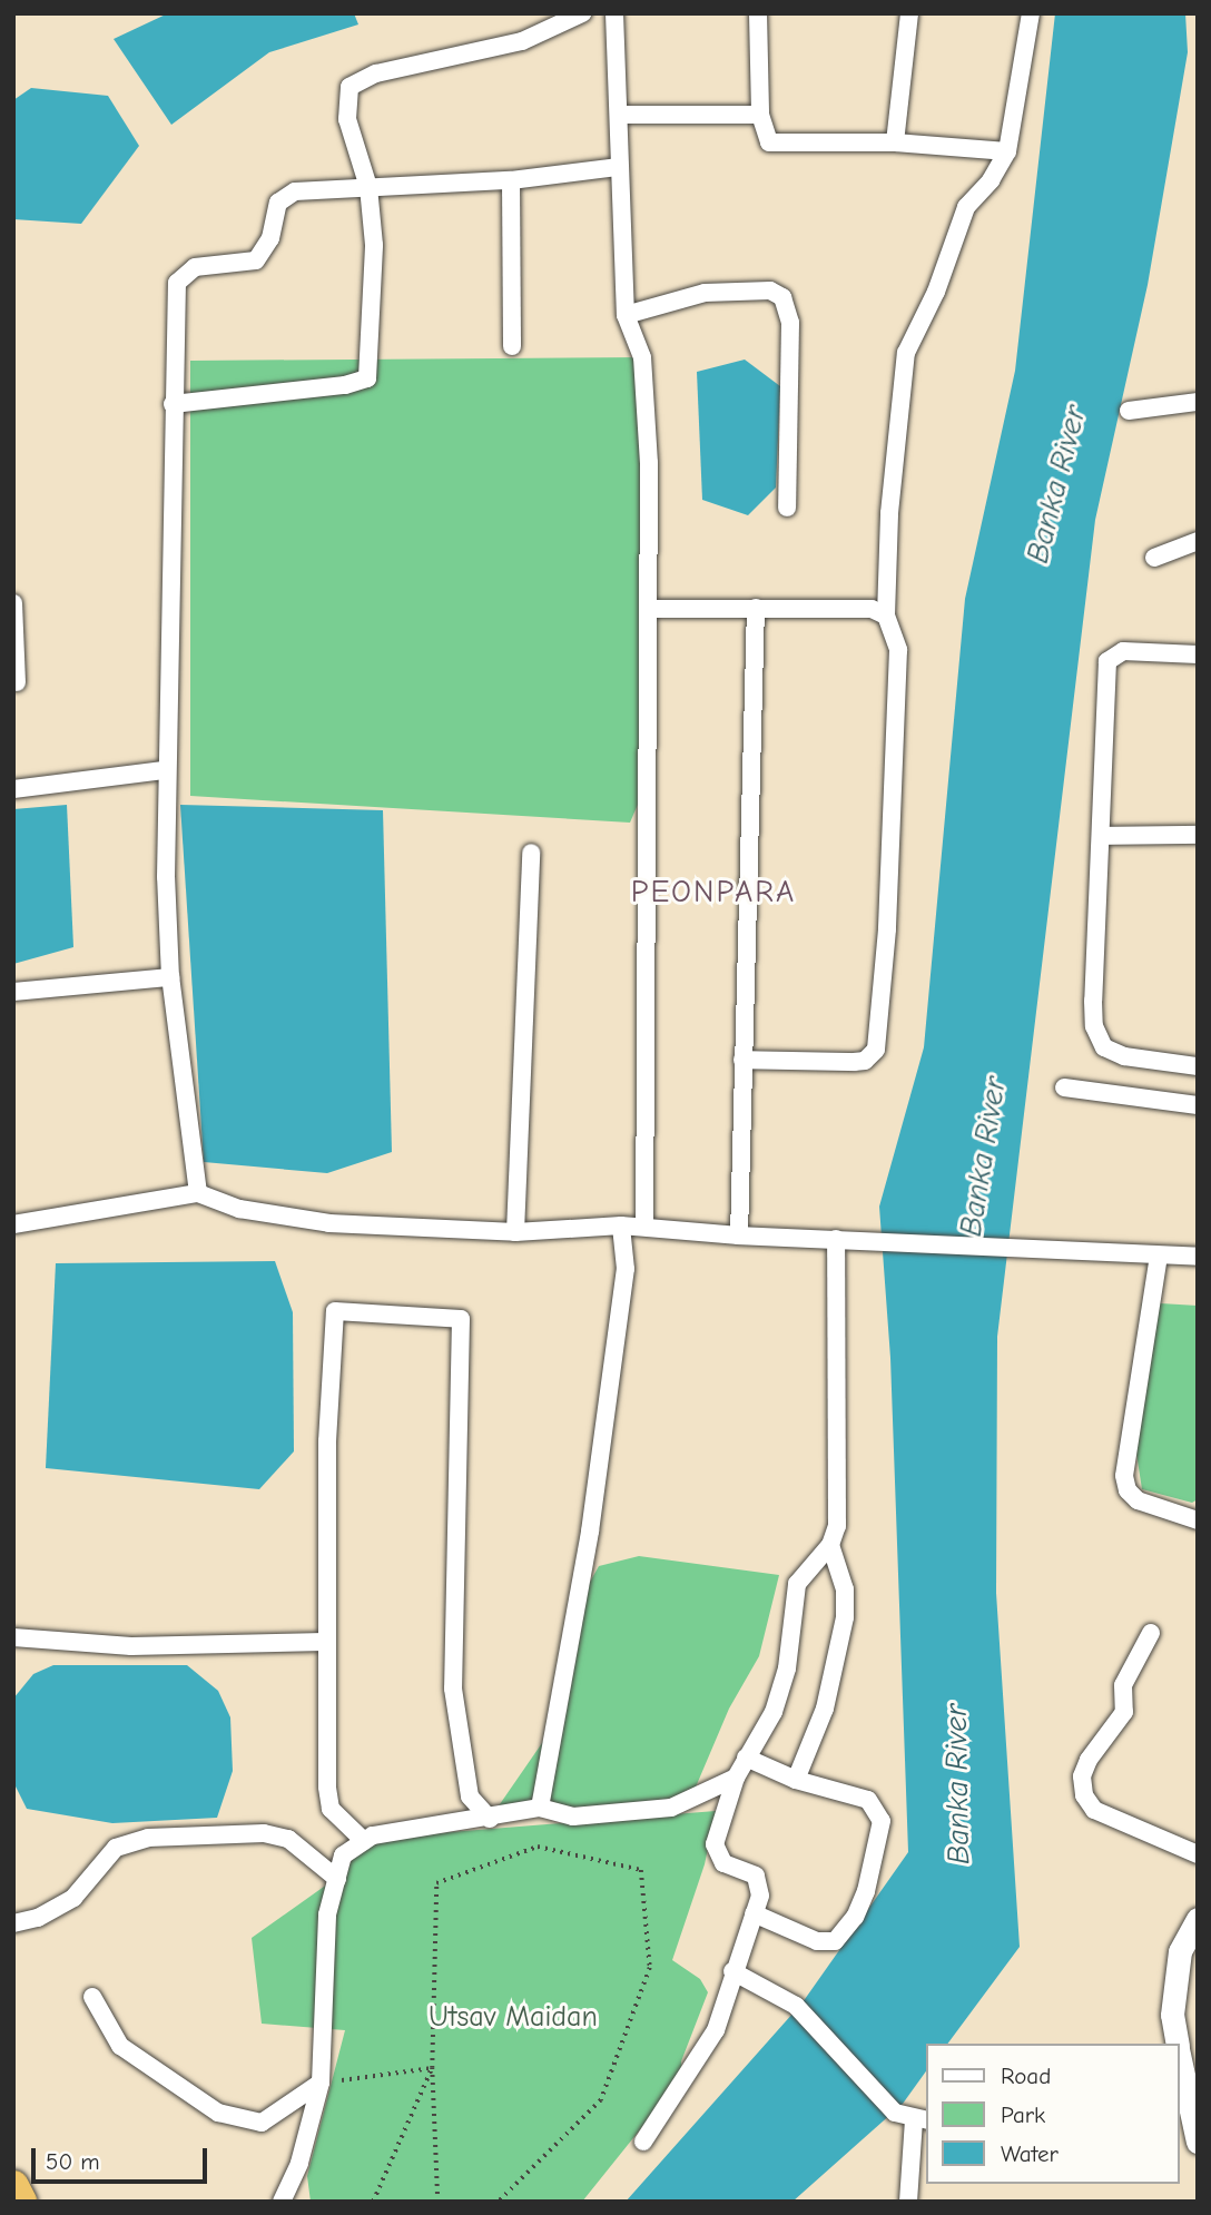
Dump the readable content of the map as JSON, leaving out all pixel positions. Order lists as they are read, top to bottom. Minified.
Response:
{"districts":["PEONPARA"],"water":["Banka River"],"parks":["Utsav Maidan"],"legend":["Road","Park","Water"],"scale_bar":"50 m"}
